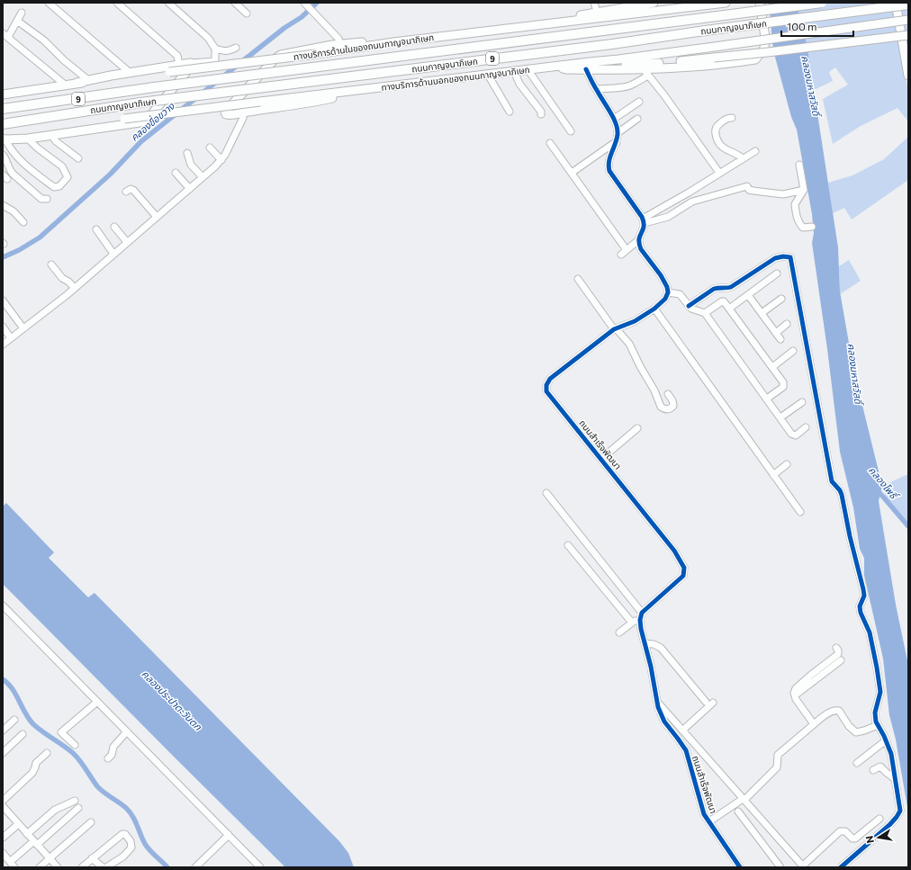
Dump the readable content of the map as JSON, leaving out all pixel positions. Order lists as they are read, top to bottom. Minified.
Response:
{"streets":{"highway":["ถนนกาญจนาภิเษก","9"],"main road":["ทางบริการด้านในของถนนกาญจนาภิเษก","ทางบริการด้านนอกของถนนกาญจนาภิเษก"],"street":["ถนนสำเร็จพัฒนา"]},"water":["คลองมหาสวัสดิ์","คลองขื่อขวาง","คลองโพธิ์","คลองประปาตะวันตก"],"scale_bar":"100 m","north":"left"}
